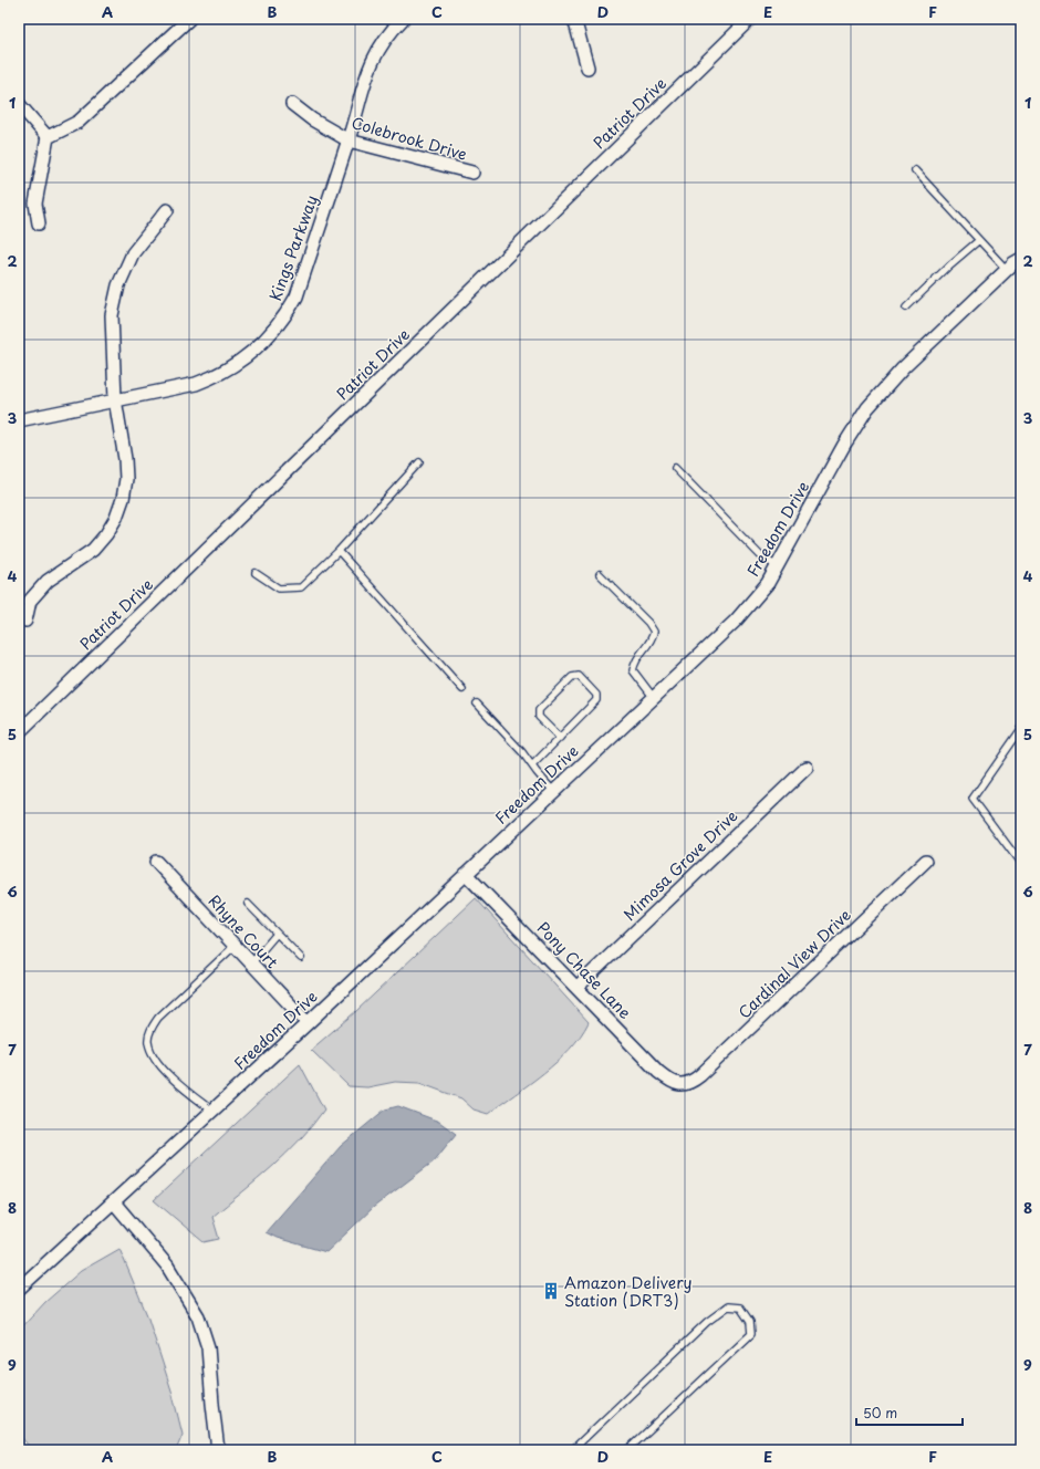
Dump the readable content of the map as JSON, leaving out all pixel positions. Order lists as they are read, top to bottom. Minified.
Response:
{"streets":{"street":["Patriot Drive","Colebrook Drive","Kings Parkway","Freedom Drive","Mimosa Grove Drive","Rhyne Court","Cardinal View Drive","Pony Chase Lane"]},"crossings":[["Colebrook Drive","Kings Parkway"],["Freedom Drive","Rhyne Court"],["Freedom Drive","Pony Chase Lane"],["Mimosa Grove Drive","Pony Chase Lane"],["Cardinal View Drive","Pony Chase Lane"]],"places":{"building":["Amazon Delivery Station (DRT3)"]},"scale_bar":"50 m","grid":{"columns":["A","B","C","D","E","F"],"rows":["1","2","3","4","5","6","7","8","9"]}}
